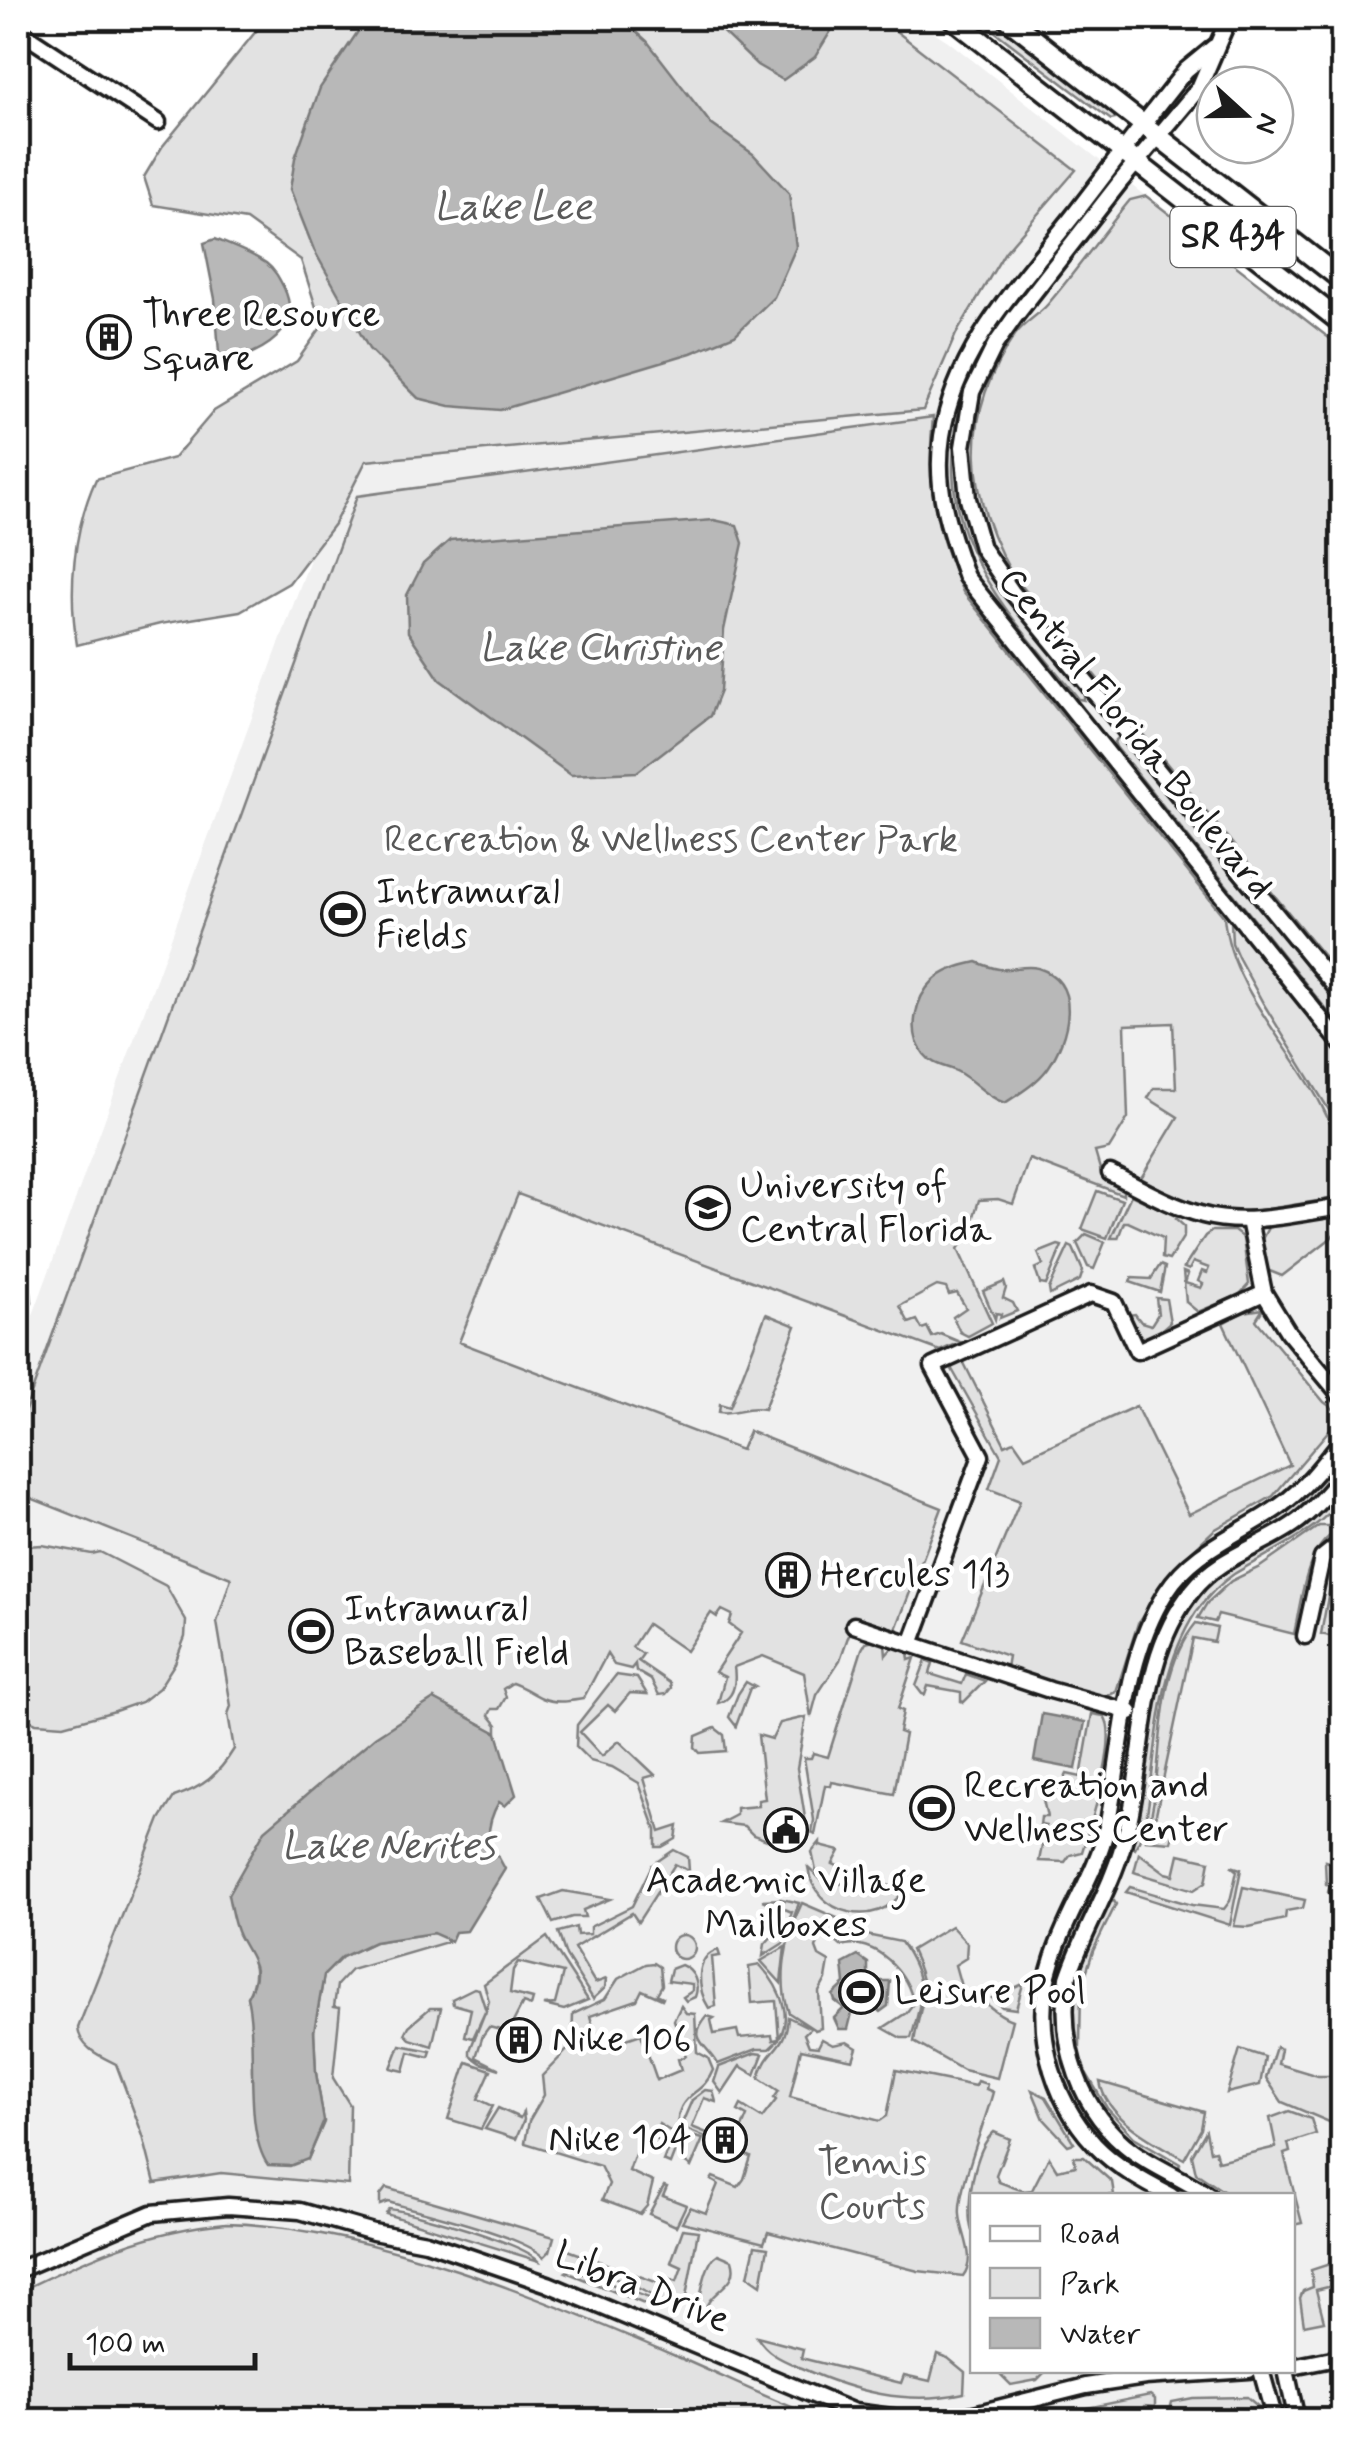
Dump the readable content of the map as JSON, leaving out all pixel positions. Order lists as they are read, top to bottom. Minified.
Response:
{"streets":{"main road":["SR 434"],"street":["Central Florida Boulevard","Libra Drive"]},"crossings":[["SR 434","Central Florida Boulevard"]],"water":["Lake Lee","Lake Christine","Lake Nerites"],"parks":["Recreation & Wellness Center Park","Tennis Courts"],"places":{"building":["Three Resource Square","Hercules 113","Nike 106","Nike 104"],"sports":["Intramural Fields","Intramural Baseball Field","Recreation and Wellness Center","Leisure Pool"],"school or university":["University of Central Florida"],"public building":["Academic Village Mailboxes"]},"legend":["Road","Park","Water"],"scale_bar":"100 m","north":"right"}
